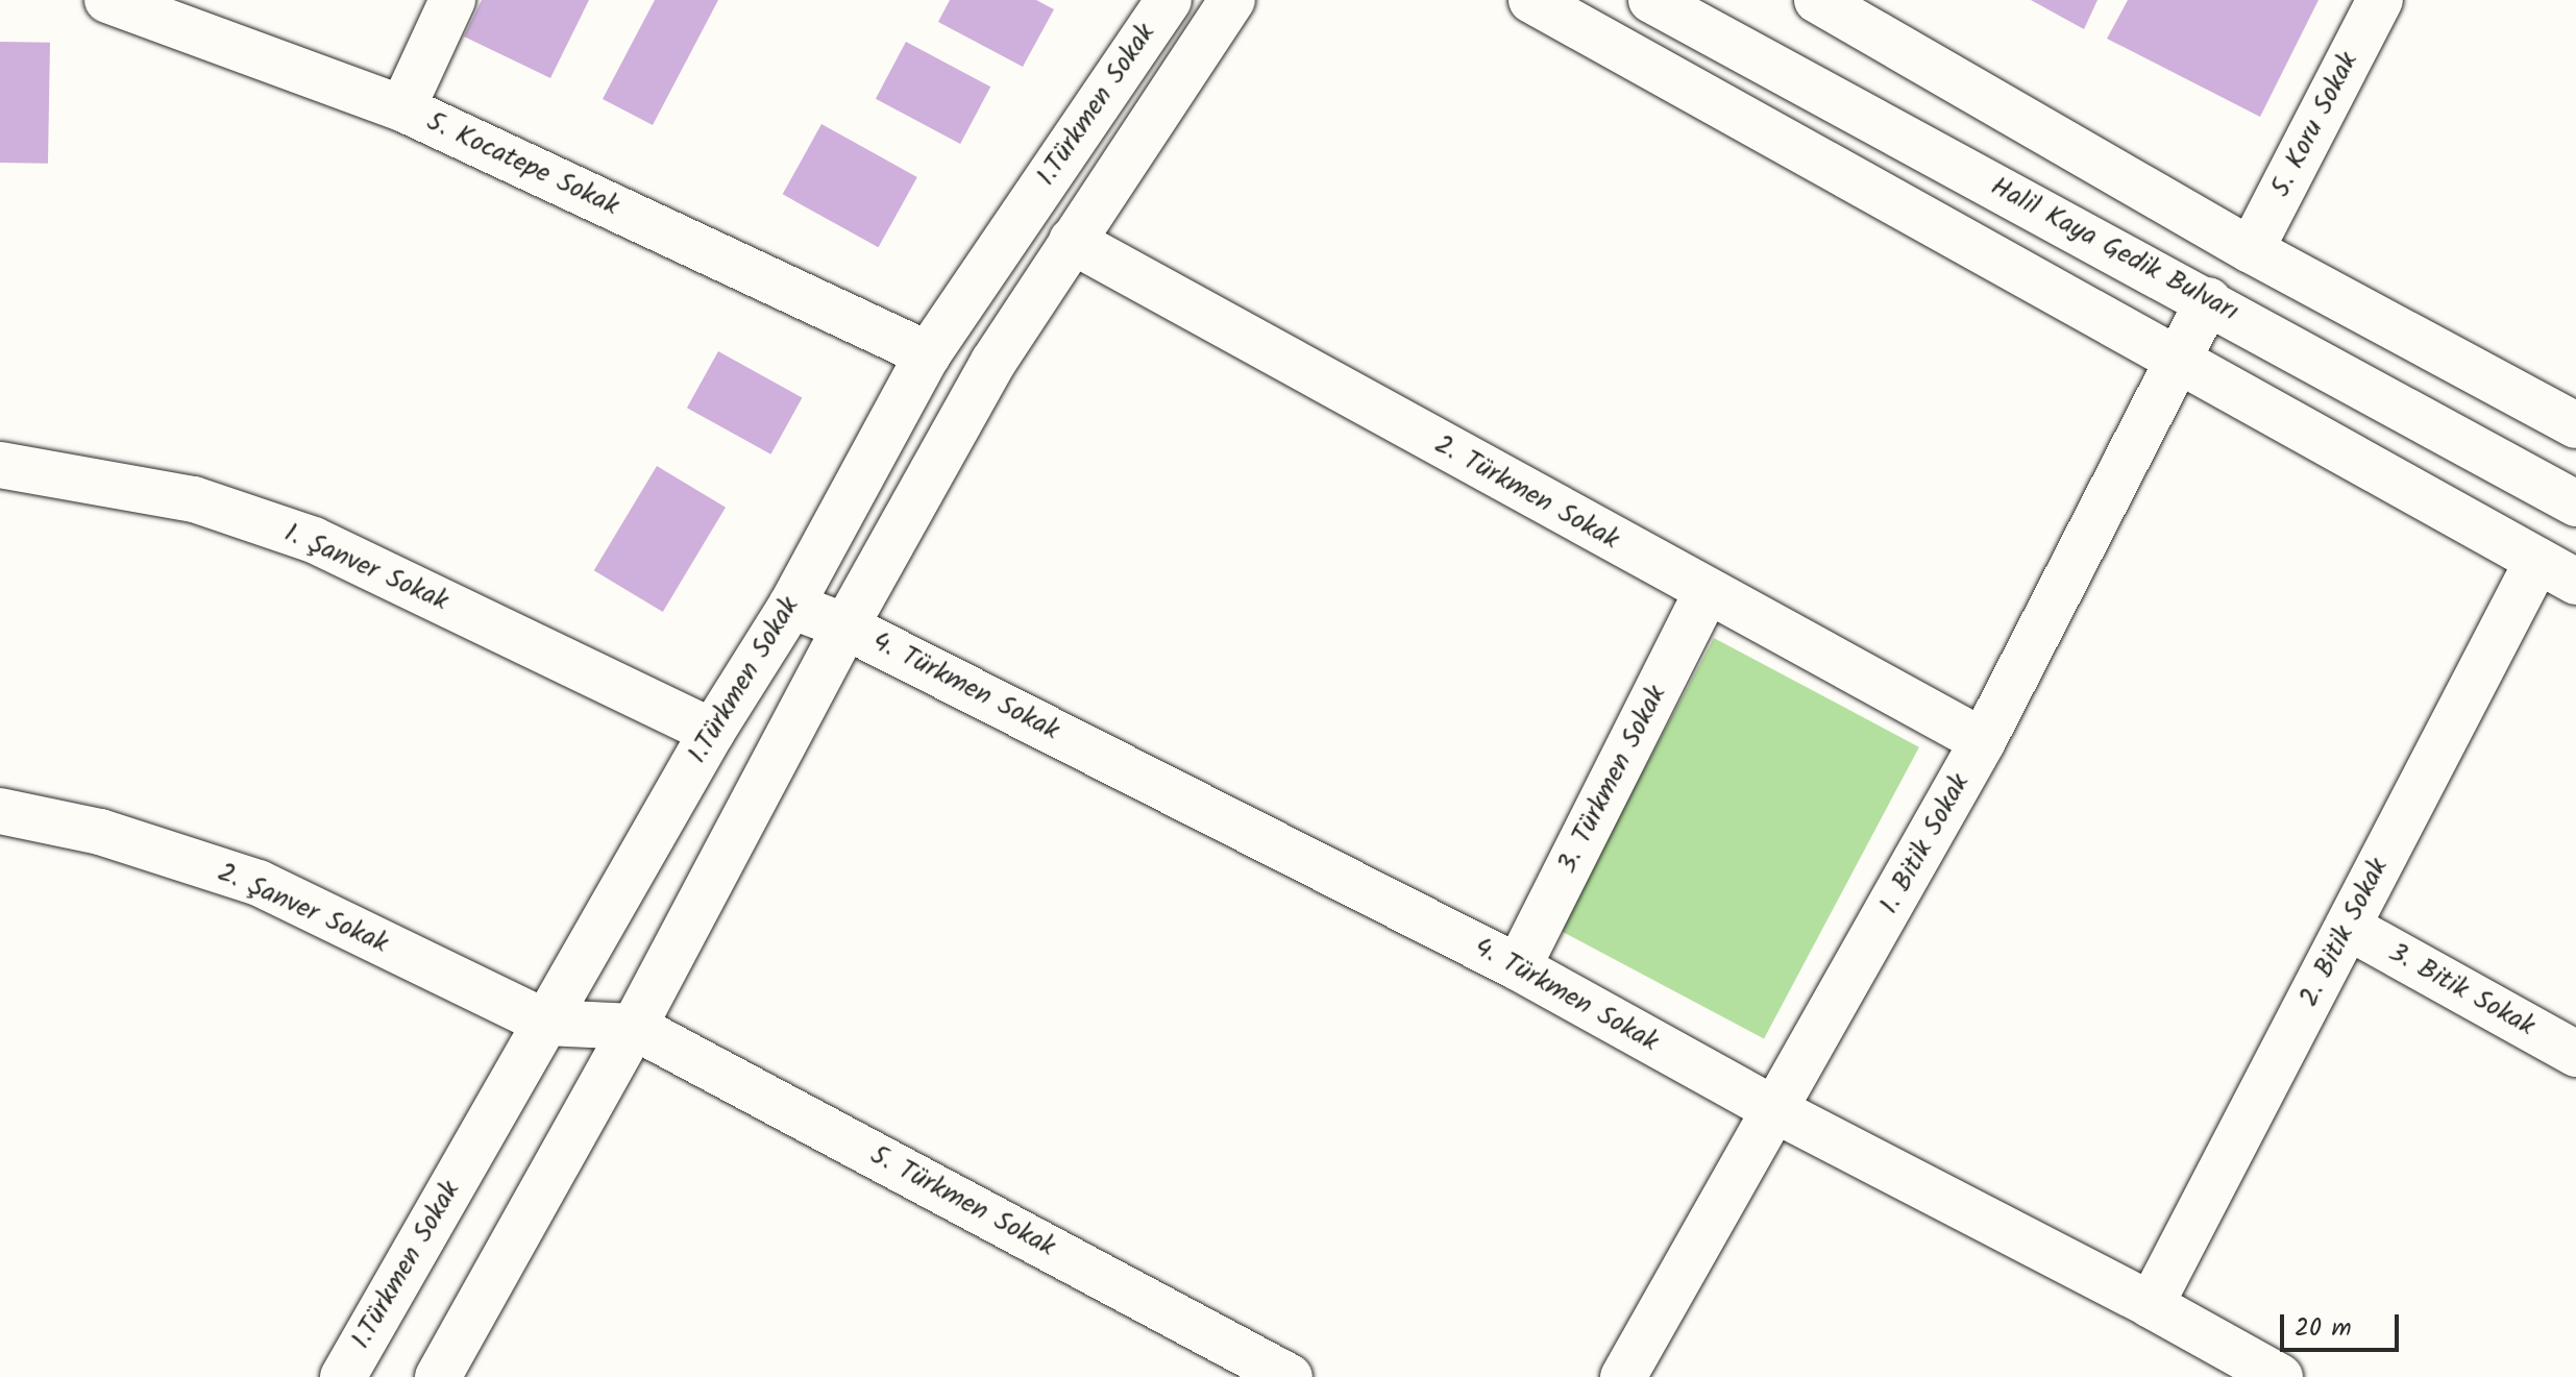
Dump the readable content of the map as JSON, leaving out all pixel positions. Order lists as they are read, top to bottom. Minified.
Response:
{"streets":{"main road":["1.Türkmen Sokak","5. Koru Sokak","5. Kocatepe Sokak","Halil Kaya Gedik Bulvarı","2. Türkmen Sokak","1. Şanver Sokak","4. Türkmen Sokak","3. Türkmen Sokak","1. Bitik Sokak","2. Şanver Sokak","2. Bitik Sokak","3. Bitik Sokak","5. Türkmen Sokak"]},"crossings":[["1.Türkmen Sokak","5. Kocatepe Sokak"],["1.Türkmen Sokak","2. Türkmen Sokak"],["1.Türkmen Sokak","1. Şanver Sokak"],["1.Türkmen Sokak","4. Türkmen Sokak"],["1.Türkmen Sokak","2. Şanver Sokak"],["1.Türkmen Sokak","5. Türkmen Sokak"],["Halil Kaya Gedik Bulvarı","1. Bitik Sokak"],["2. Türkmen Sokak","3. Türkmen Sokak"],["2. Türkmen Sokak","1. Bitik Sokak"],["4. Türkmen Sokak","3. Türkmen Sokak"],["4. Türkmen Sokak","1. Bitik Sokak"],["4. Türkmen Sokak","2. Bitik Sokak"],["2. Bitik Sokak","3. Bitik Sokak"]],"scale_bar":"20 m"}
